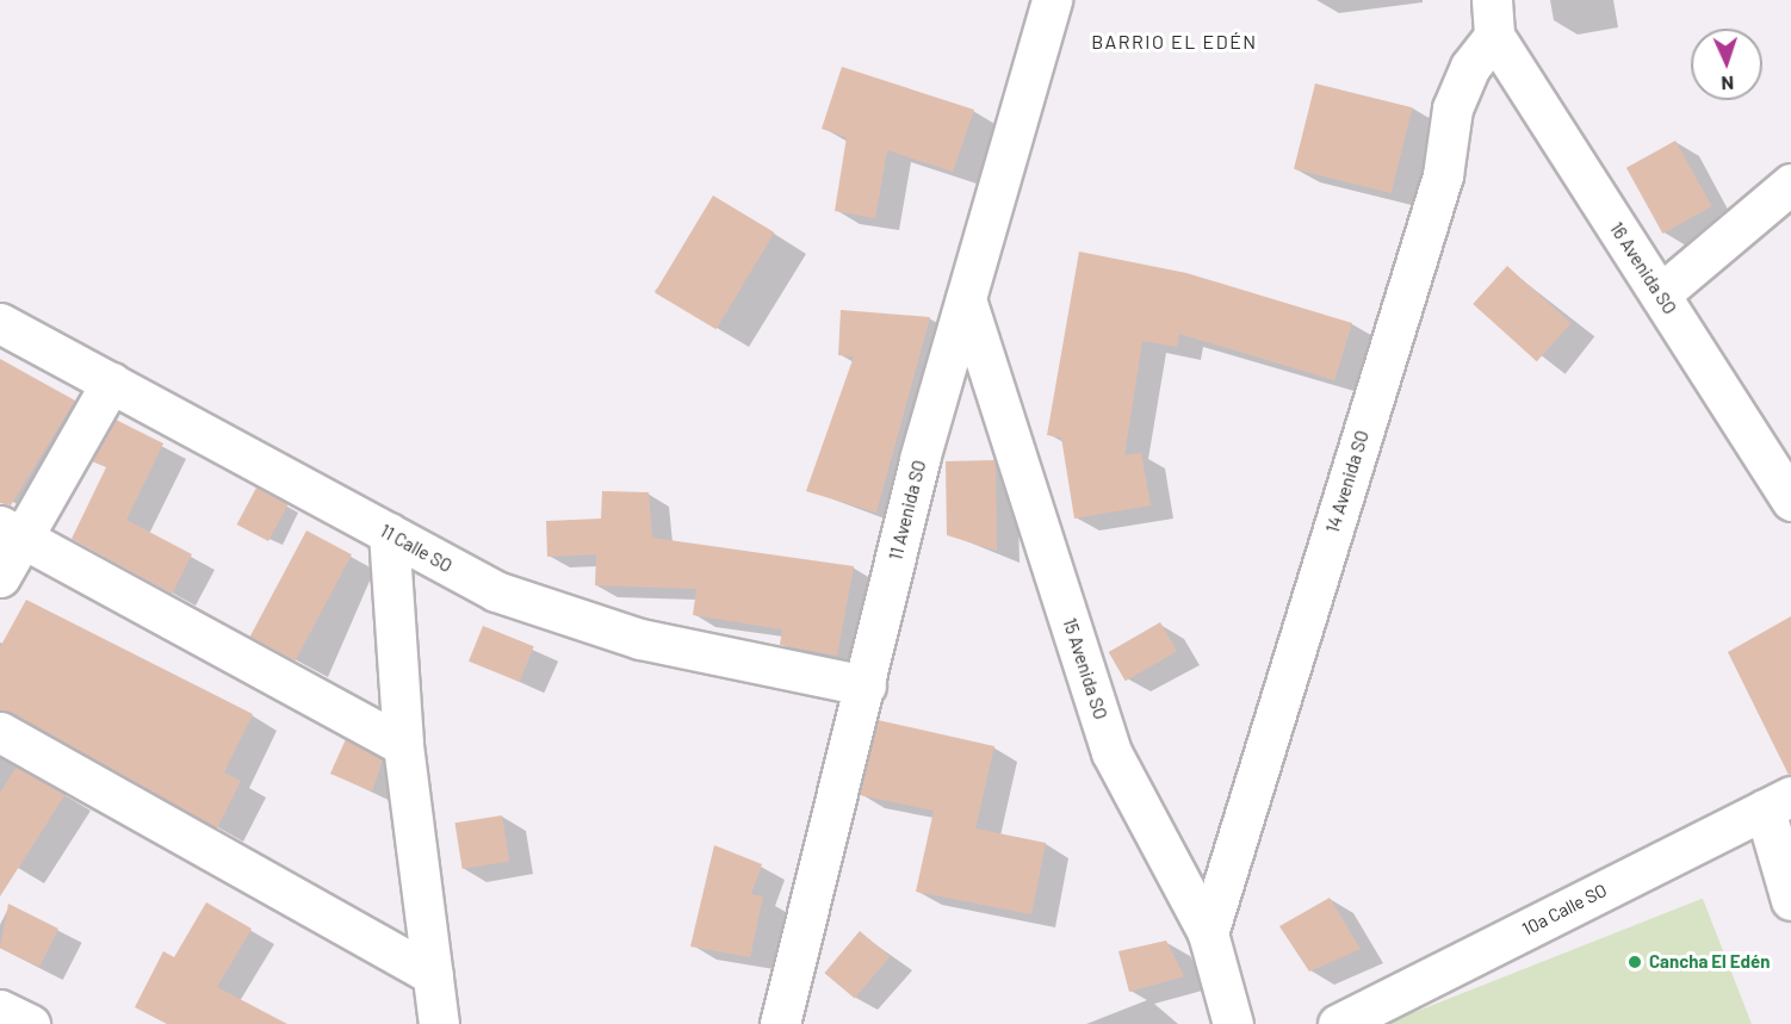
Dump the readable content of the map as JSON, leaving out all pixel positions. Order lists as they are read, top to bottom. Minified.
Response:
{"streets":{"street":["16 Avenida SO","14 Avenida SO","11 Avenida SO","11 Calle SO","15 Avenida SO","10a Calle SO"]},"crossings":[["16 Avenida SO","14 Avenida SO"],["14 Avenida SO","15 Avenida SO"],["11 Avenida SO","11 Calle SO"],["11 Avenida SO","15 Avenida SO"]],"districts":["BARRIO EL EDÉN"],"places":["Cancha El Edén"],"north":"bottom"}
